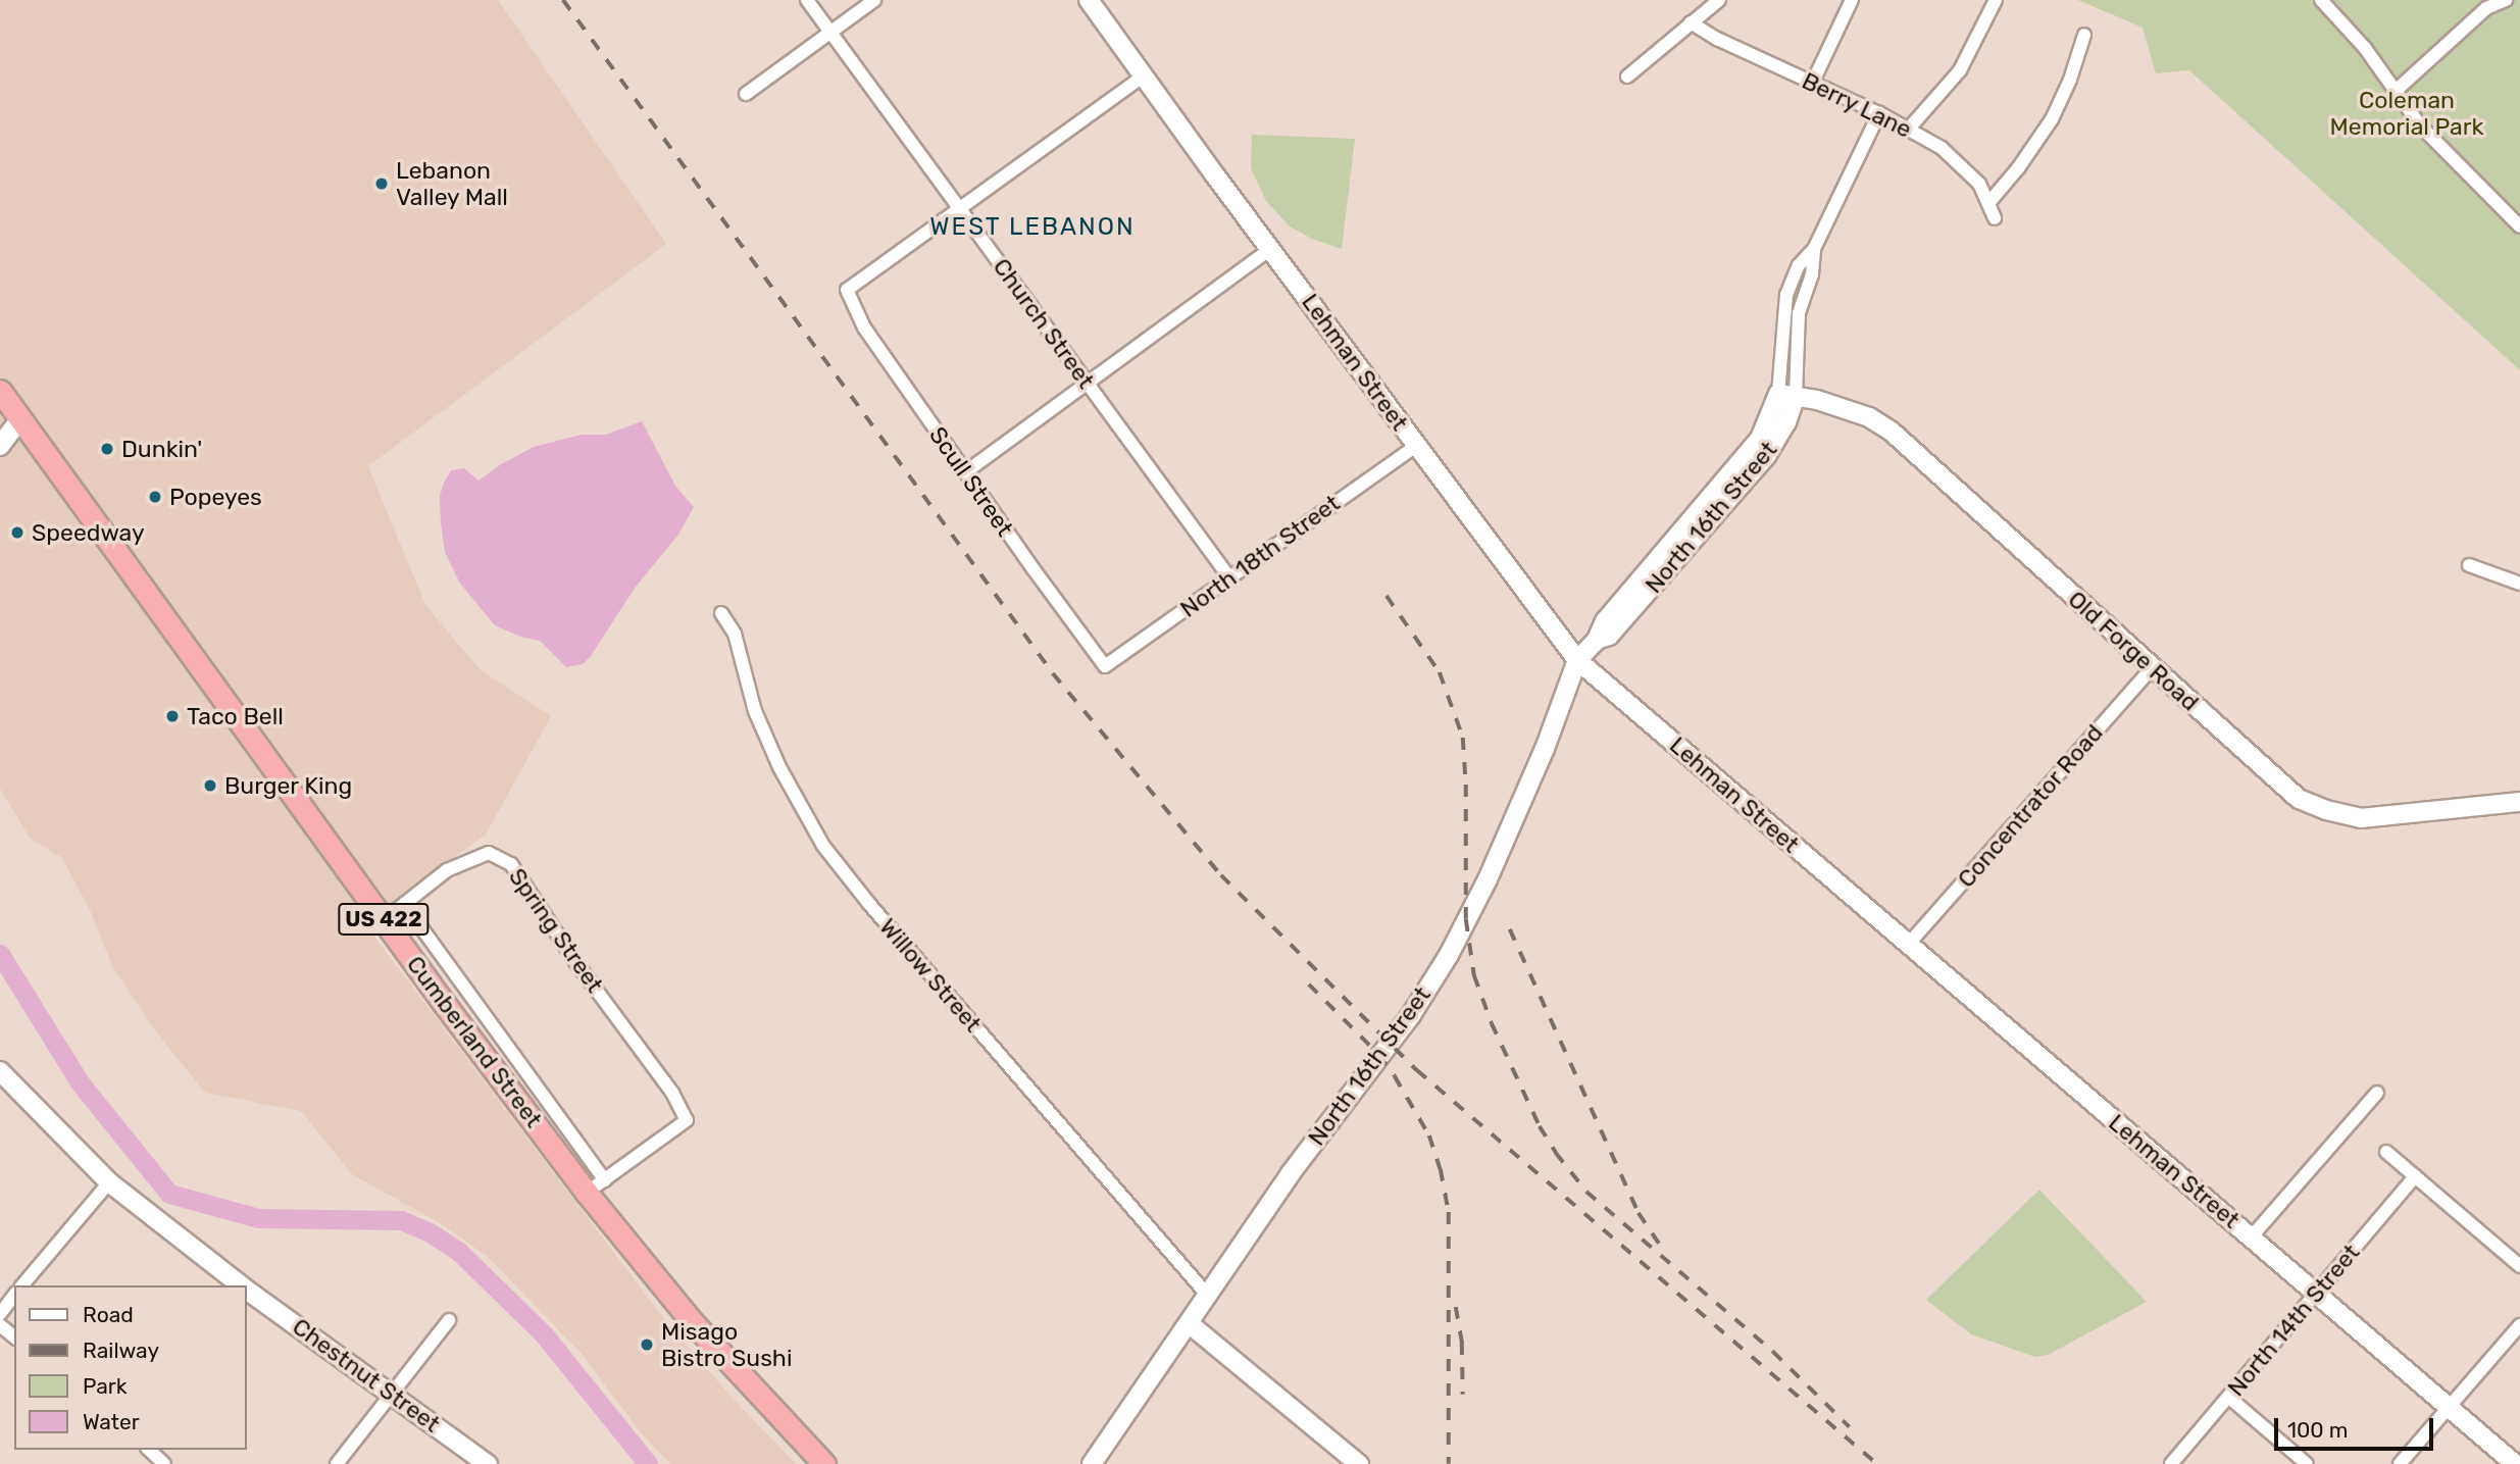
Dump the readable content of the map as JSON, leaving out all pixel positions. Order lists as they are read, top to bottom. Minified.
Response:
{"streets":{"highway":["US 422","Cumberland Street"],"main road":["Lehman Street","North 16th Street","Old Forge Road","Chestnut Street"],"street":["Berry Lane","Church Street","Scull Street","North 18th Street","Concentrator Road","Spring Street","Willow Street","North 14th Street"]},"crossings":[["Berry Lane","North 16th Street"],["Church Street","Scull Street"],["Church Street","North 18th Street"],["Lehman Street","North 16th Street"],["Lehman Street","North 18th Street"],["Lehman Street","Concentrator Road"],["Lehman Street","North 14th Street"],["Scull Street","North 18th Street"],["North 16th Street","Old Forge Road"],["North 16th Street","Willow Street"],["Old Forge Road","Concentrator Road"],["Spring Street","Cumberland Street"]],"districts":["WEST LEBANON"],"parks":["Coleman Memorial Park"],"places":["Lebanon Valley Mall","Dunkin'","Popeyes","Speedway","Taco Bell","Burger King","Misago Bistro Sushi"],"legend":["Road","Railway","Park","Water"],"scale_bar":"100 m"}
